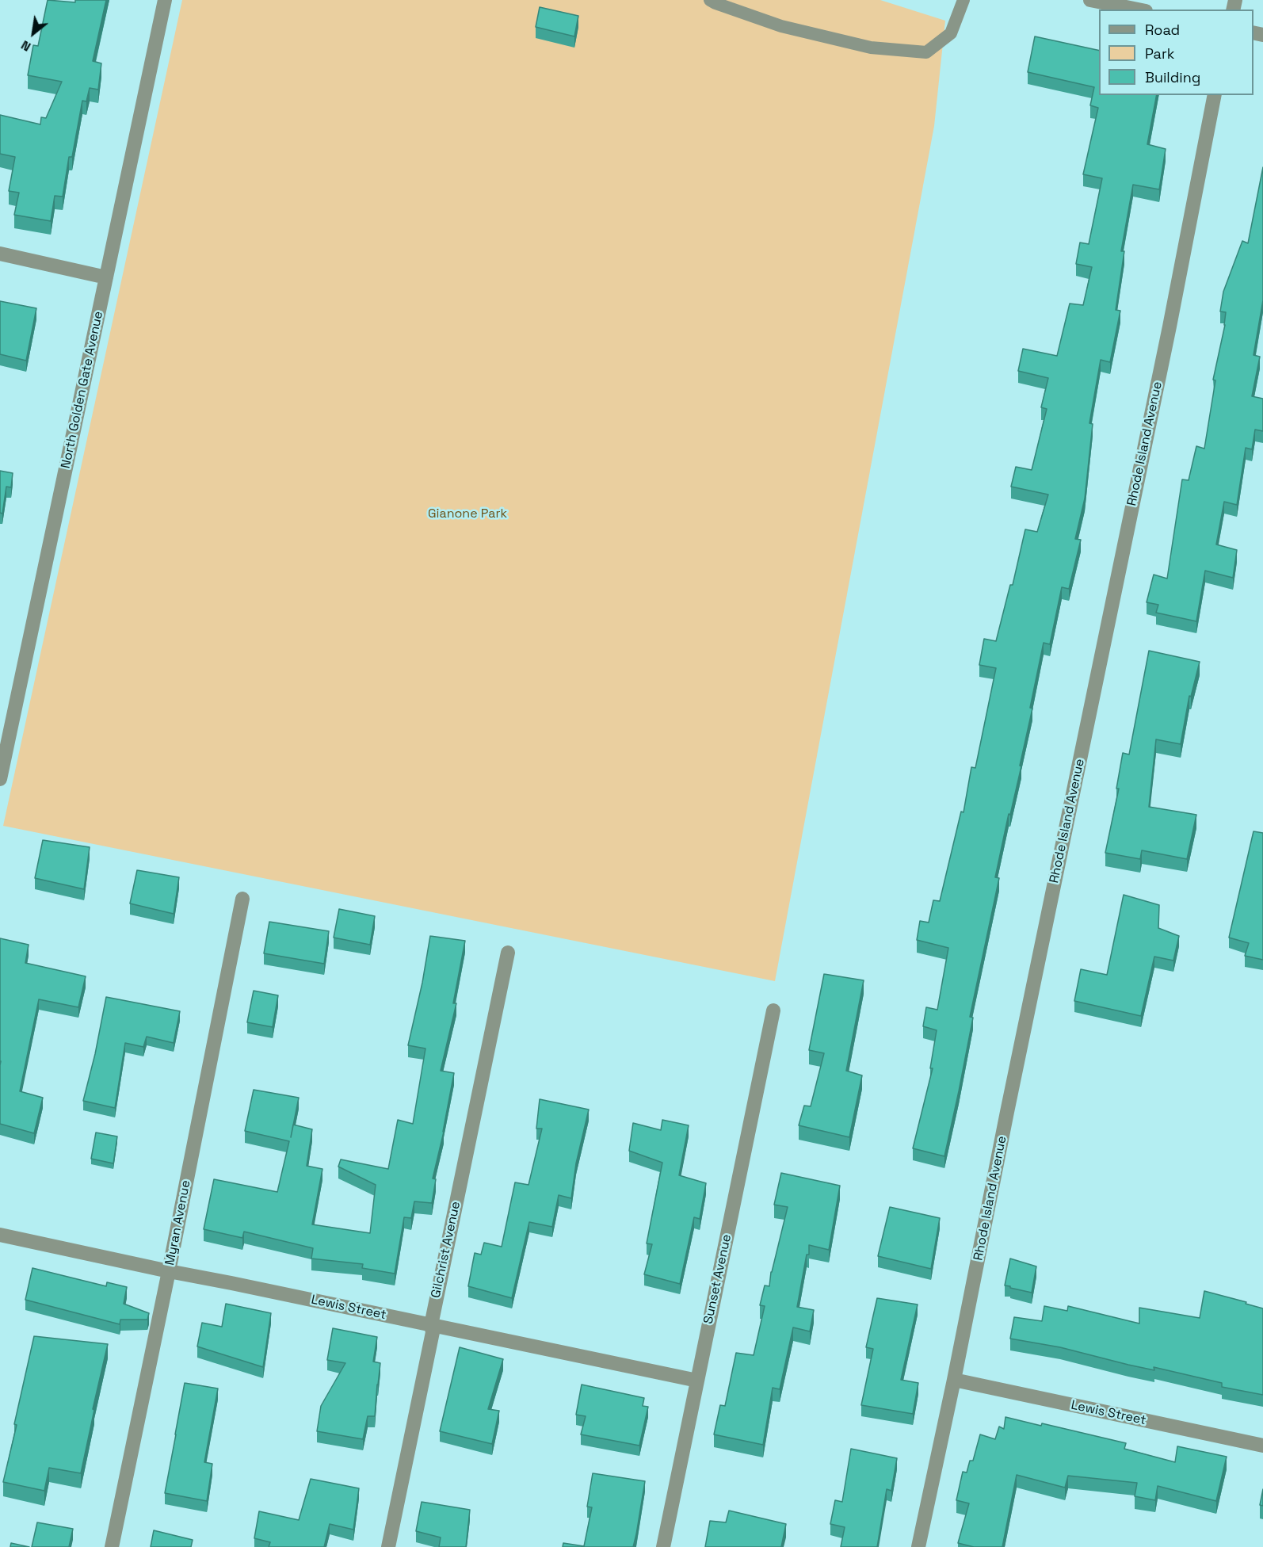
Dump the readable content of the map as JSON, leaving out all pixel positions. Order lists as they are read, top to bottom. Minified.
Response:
{"streets":{"street":["North Golden Gate Avenue","Rhode Island Avenue","Myran Avenue","Gilchrist Avenue","Sunset Avenue","Lewis Street"]},"crossings":[["Rhode Island Avenue","Lewis Street"],["Myran Avenue","Lewis Street"],["Gilchrist Avenue","Lewis Street"],["Sunset Avenue","Lewis Street"]],"parks":["Gianone Park"],"legend":["Road","Park","Building"],"north":"bottom left"}
